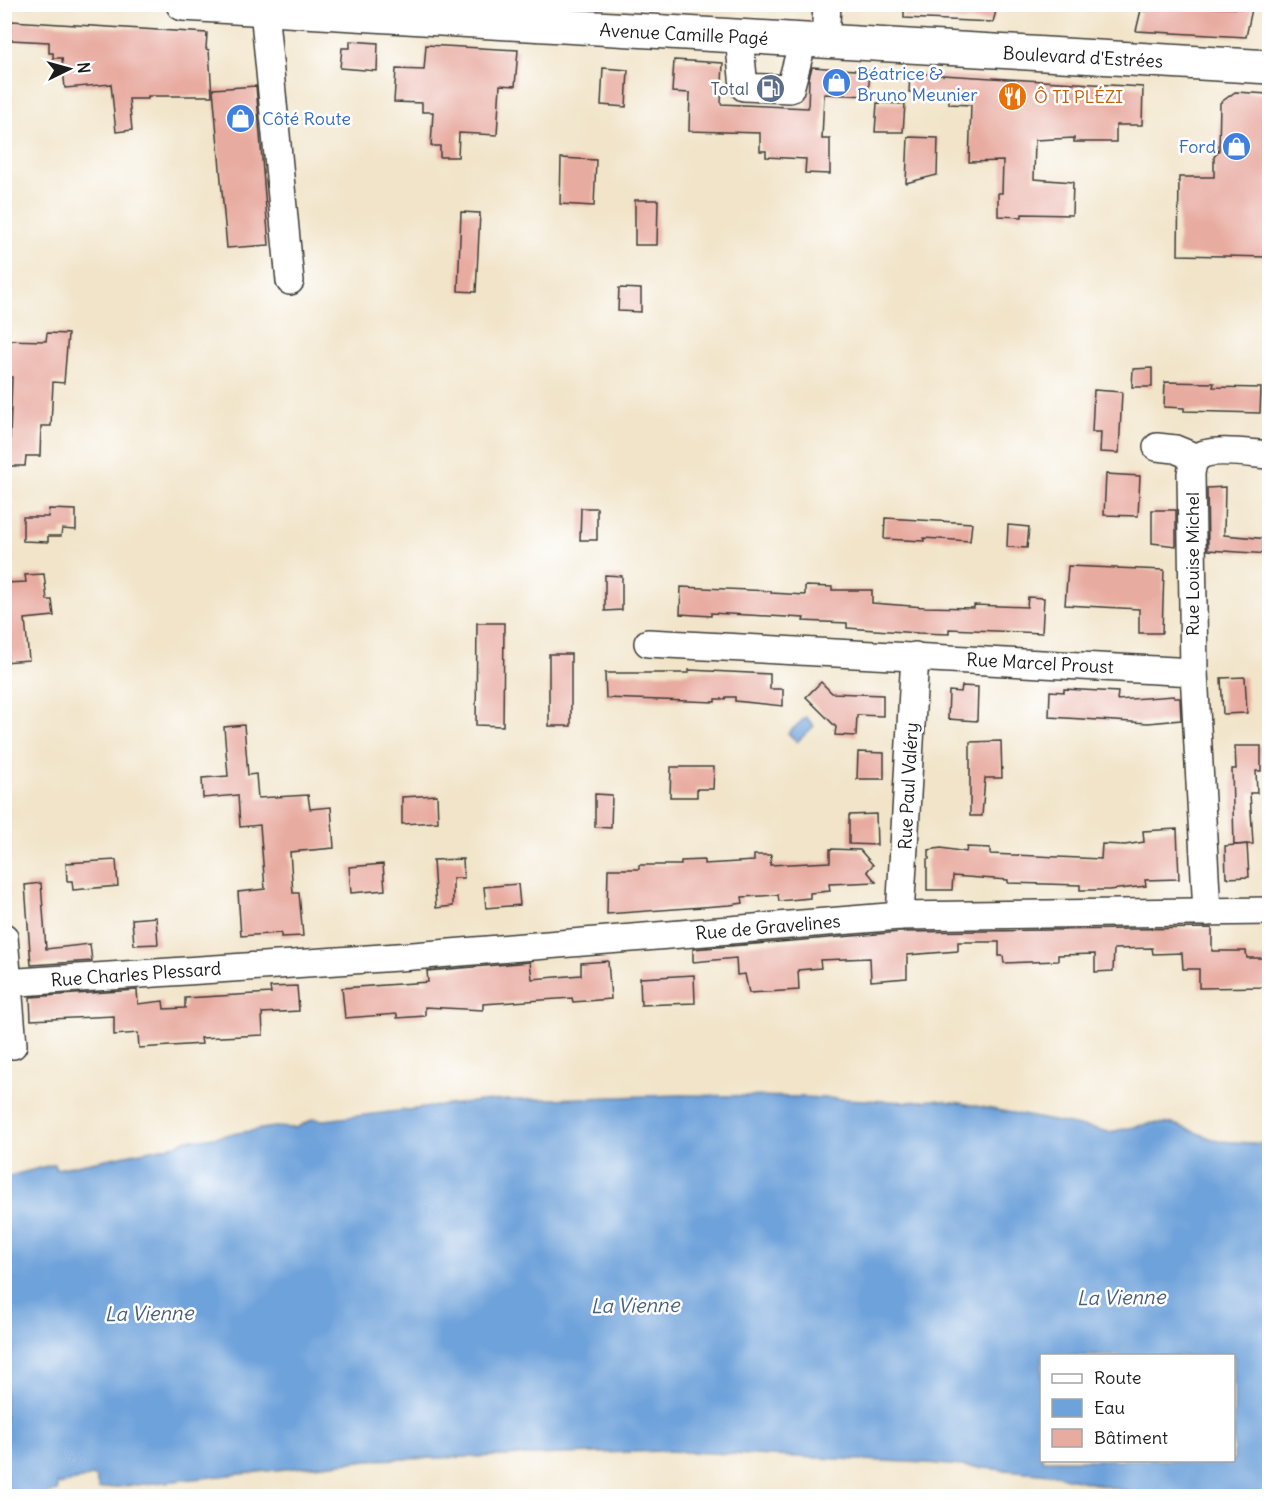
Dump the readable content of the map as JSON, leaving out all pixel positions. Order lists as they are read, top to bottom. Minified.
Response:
{"streets":{"main road":["Avenue Camille Pagé","Boulevard d'Estrées"],"street":["Rue Louise Michel","Rue Marcel Proust","Rue Paul Valéry","Rue de Gravelines","Rue Charles Plessard"]},"crossings":[["Avenue Camille Pagé","Boulevard d'Estrées"],["Rue Louise Michel","Rue Marcel Proust"],["Rue Marcel Proust","Rue Paul Valéry"],["Rue Paul Valéry","Rue de Gravelines"],["Rue de Gravelines","Rue Charles Plessard"]],"water":["La Vienne"],"places":{"shop":["Béatrice & Bruno Meunier","Côté Route","Ford"],"fuel station":["Total"],"restaurant":["Ô TI PLÉZI"]},"legend":["Route","Eau","Bâtiment"],"north":"right"}
